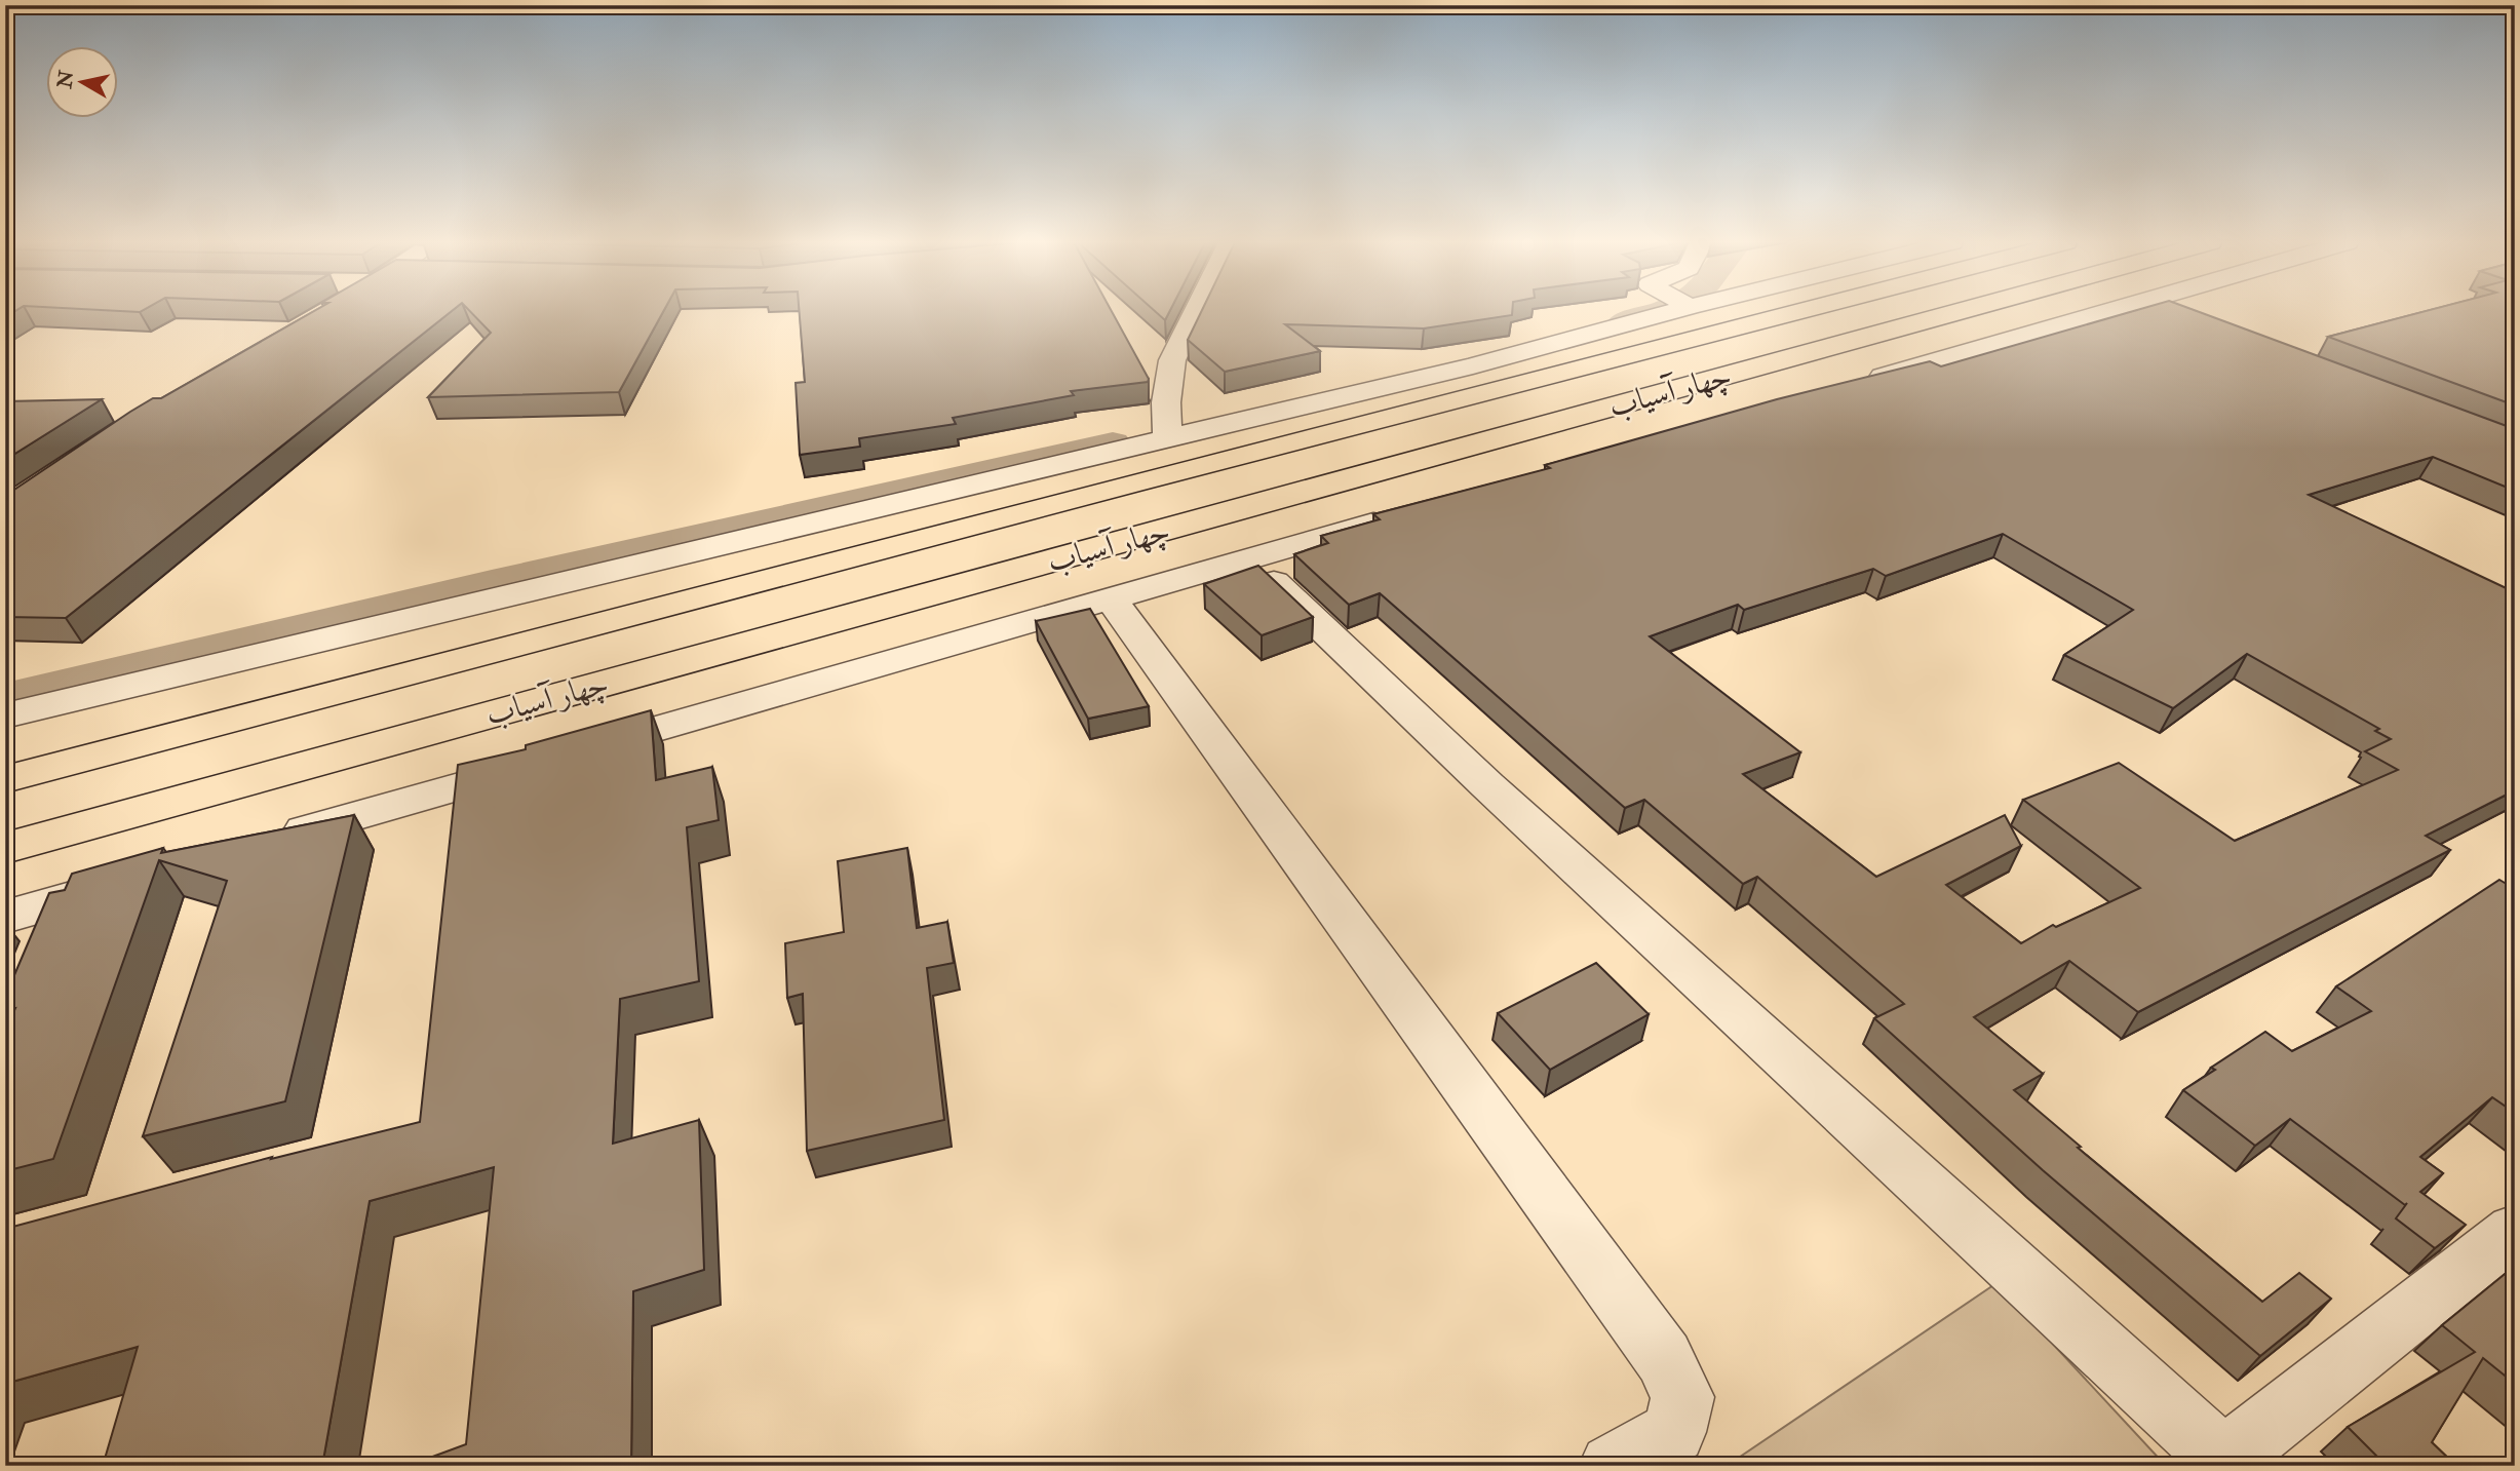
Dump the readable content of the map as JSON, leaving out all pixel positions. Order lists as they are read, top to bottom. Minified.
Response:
{"streets":{"highway":["چهار آسیاب"]},"north":"left"}
